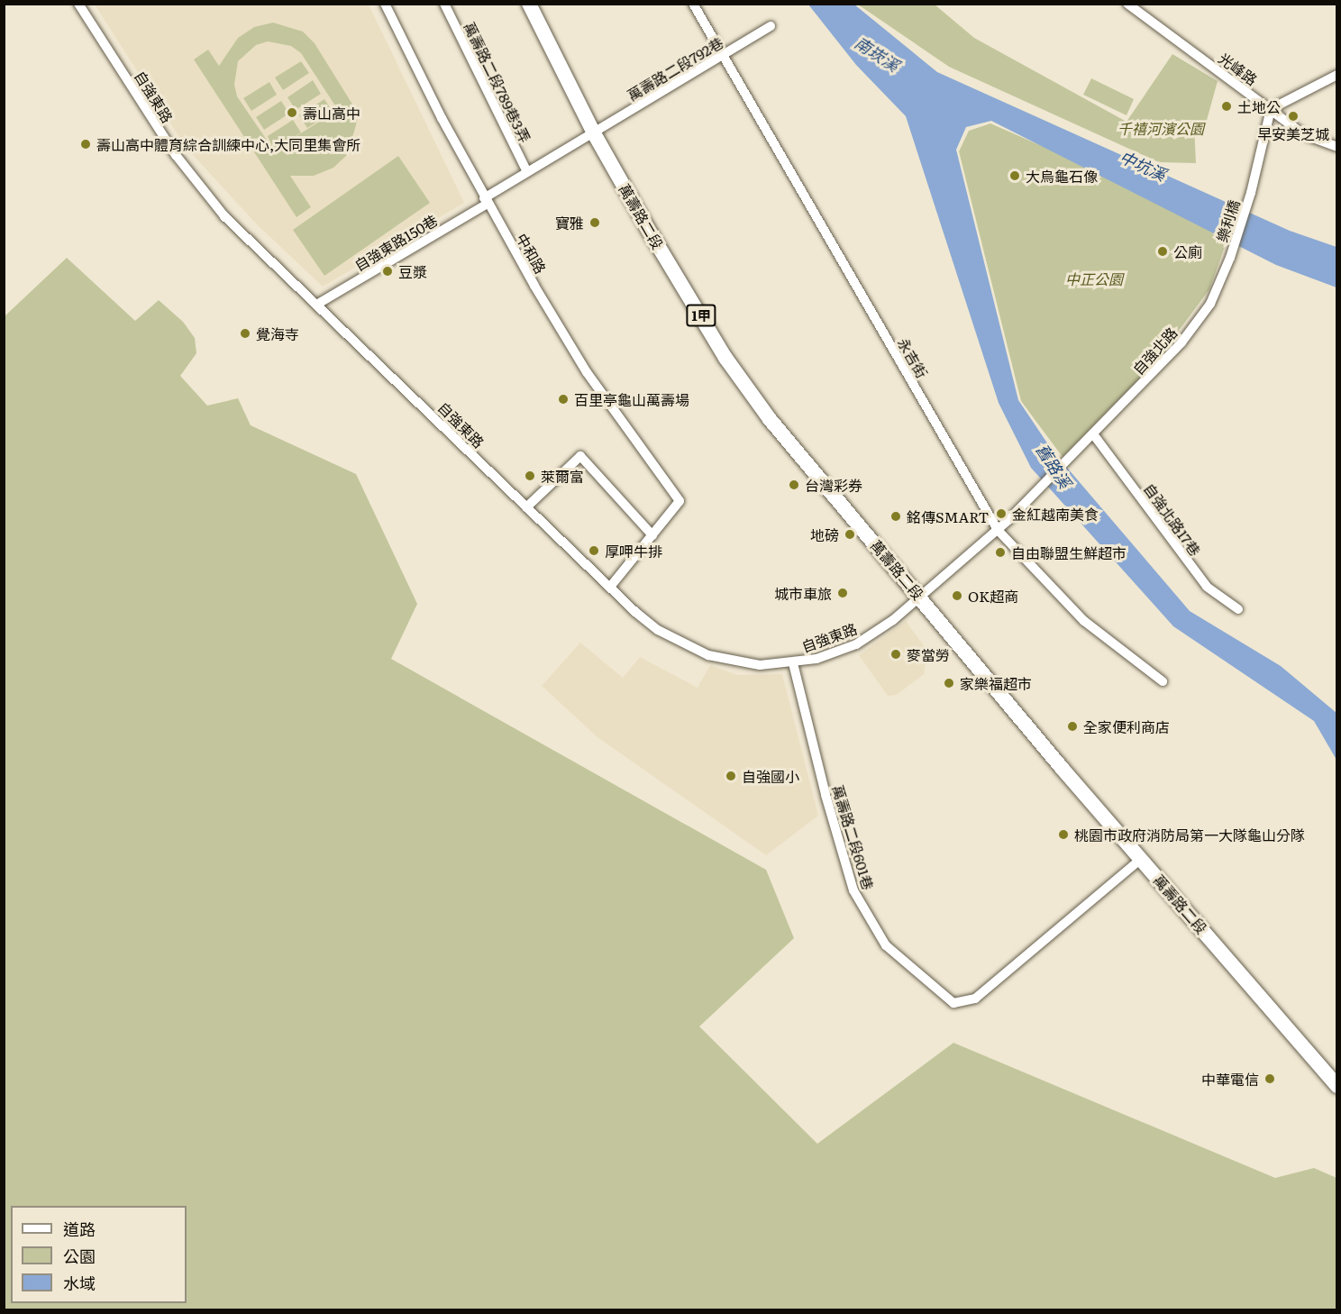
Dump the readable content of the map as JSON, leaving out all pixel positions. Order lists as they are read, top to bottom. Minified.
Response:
{"streets":{"main road":["萬壽路二段","1甲"],"street":["萬壽路二段792巷","光峰路","萬壽路二段789巷3弄","自強東路","樂利橋","自強東路150巷","中和路","自強北路","永吉街","自強北路17巷","萬壽路二段601巷"]},"crossings":[["萬壽路二段792巷","萬壽路二段789巷3弄"],["萬壽路二段792巷","萬壽路二段"],["萬壽路二段792巷","自強東路150巷"],["萬壽路二段792巷","永吉街"],["光峰路","樂利橋"],["萬壽路二段789巷3弄","自強東路150巷"],["自強東路","萬壽路二段"],["自強東路","自強東路150巷"],["自強東路","萬壽路二段601巷"],["萬壽路二段","萬壽路二段601巷"],["樂利橋","自強北路"],["自強東路150巷","中和路"],["自強北路","永吉街"],["自強北路","自強北路17巷"]],"water":["南崁溪","中坑溪","舊路溪"],"parks":["千禧河濱公園","中正公園"],"places":["土地公","壽山高中","早安美芝城","壽山高中體育綜合訓練中心,大同里集會所","大烏龜石像","寶雅","公廁","豆漿","覺海寺","百里亭龜山萬壽場","萊爾富","台灣彩券","金紅越南美食","銘傳SMART","地磅","厚呷牛排","自由聯盟生鮮超市","城市車旅","OK超商","麥當勞","家樂福超市","全家便利商店","自強國小","桃園市政府消防局第一大隊龜山分隊","中華電信"],"legend":["道路","公園","水域"]}
